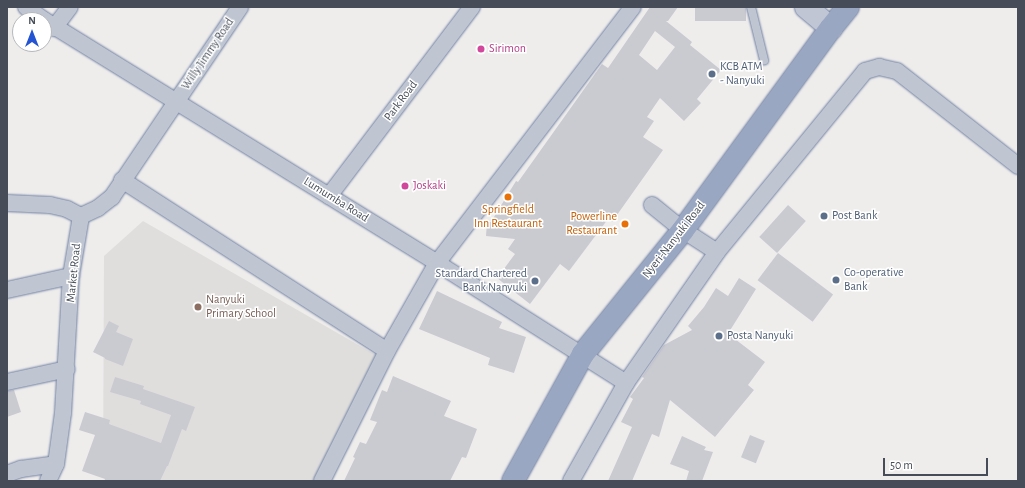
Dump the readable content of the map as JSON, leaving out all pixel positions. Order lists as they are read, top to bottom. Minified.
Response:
{"streets":{"highway":["Nyeri-Nanyuki Road"],"street":["Willy Jimmy Road","Park Road","Lumumba Road","Market Road"]},"crossings":[["Willy Jimmy Road","Lumumba Road"],["Park Road","Lumumba Road"],["Lumumba Road","Nyeri-Nanyuki Road"]],"places":["Sirimon","KCB ATM - Nanyuki","Joskaki","Springfield Inn Restaurant","Post Bank","Powerline Restaurant","Co-operative Bank","Standard Chartered Bank Nanyuki","Nanyuki Primary School","Posta Nanyuki"],"scale_bar":"50 m","north":"top"}
